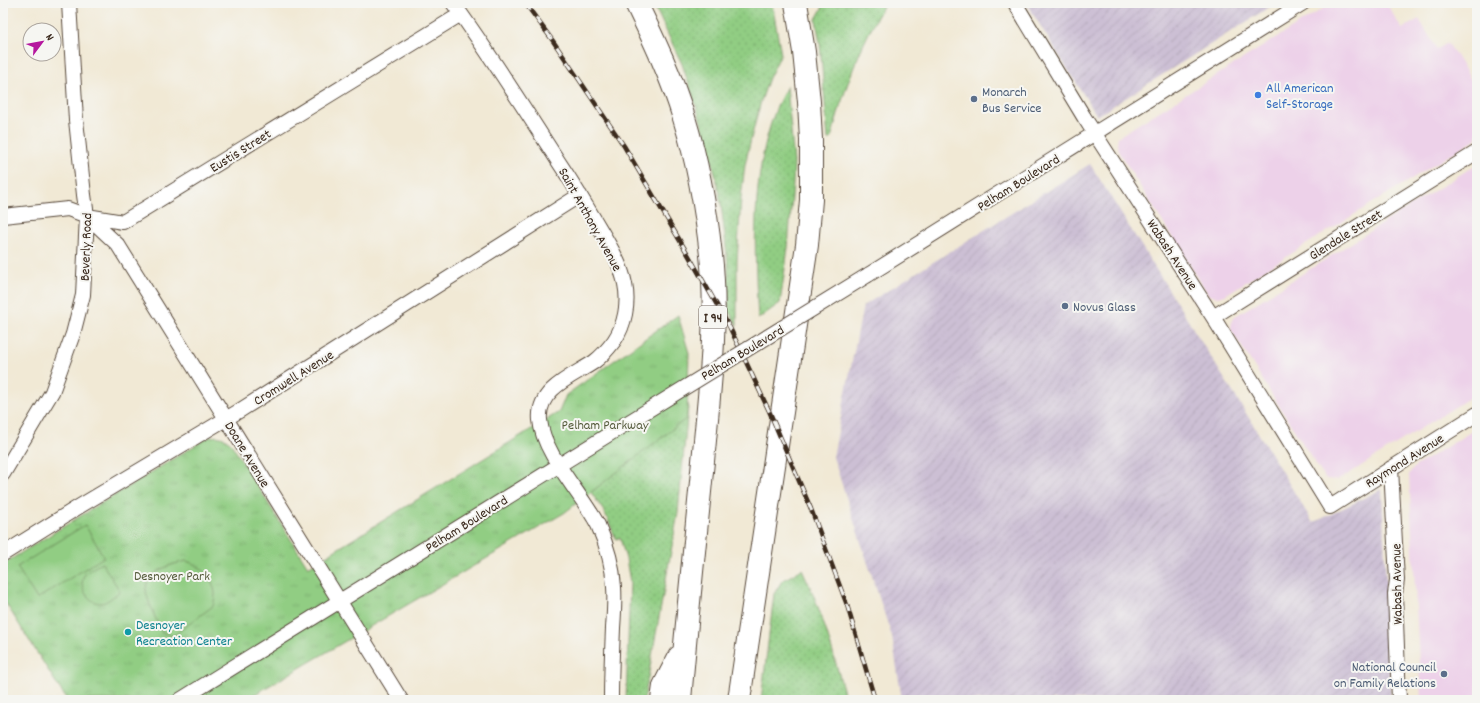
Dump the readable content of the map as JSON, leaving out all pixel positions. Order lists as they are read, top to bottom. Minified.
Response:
{"streets":{"highway":["I 94"],"street":["Eustis Street","Pelham Boulevard","Saint Anthony Avenue","Glendale Street","Beverly Road","Wabash Avenue","Cromwell Avenue","Doane Avenue","Raymond Avenue"]},"crossings":[["Eustis Street","Saint Anthony Avenue"],["Eustis Street","Beverly Road"],["Eustis Street","Doane Avenue"],["Pelham Boulevard","Saint Anthony Avenue"],["Pelham Boulevard","Wabash Avenue"],["Pelham Boulevard","Doane Avenue"],["Saint Anthony Avenue","Cromwell Avenue"],["Glendale Street","Wabash Avenue"],["Beverly Road","Doane Avenue"],["Wabash Avenue","Raymond Avenue"],["Cromwell Avenue","Doane Avenue"]],"parks":["Pelham Parkway","Desnoyer Park"],"places":["All American Self-Storage","Monarch Bus Service","Novus Glass","Desnoyer Recreation Center","National Council on Family Relations"],"north":"top right"}
